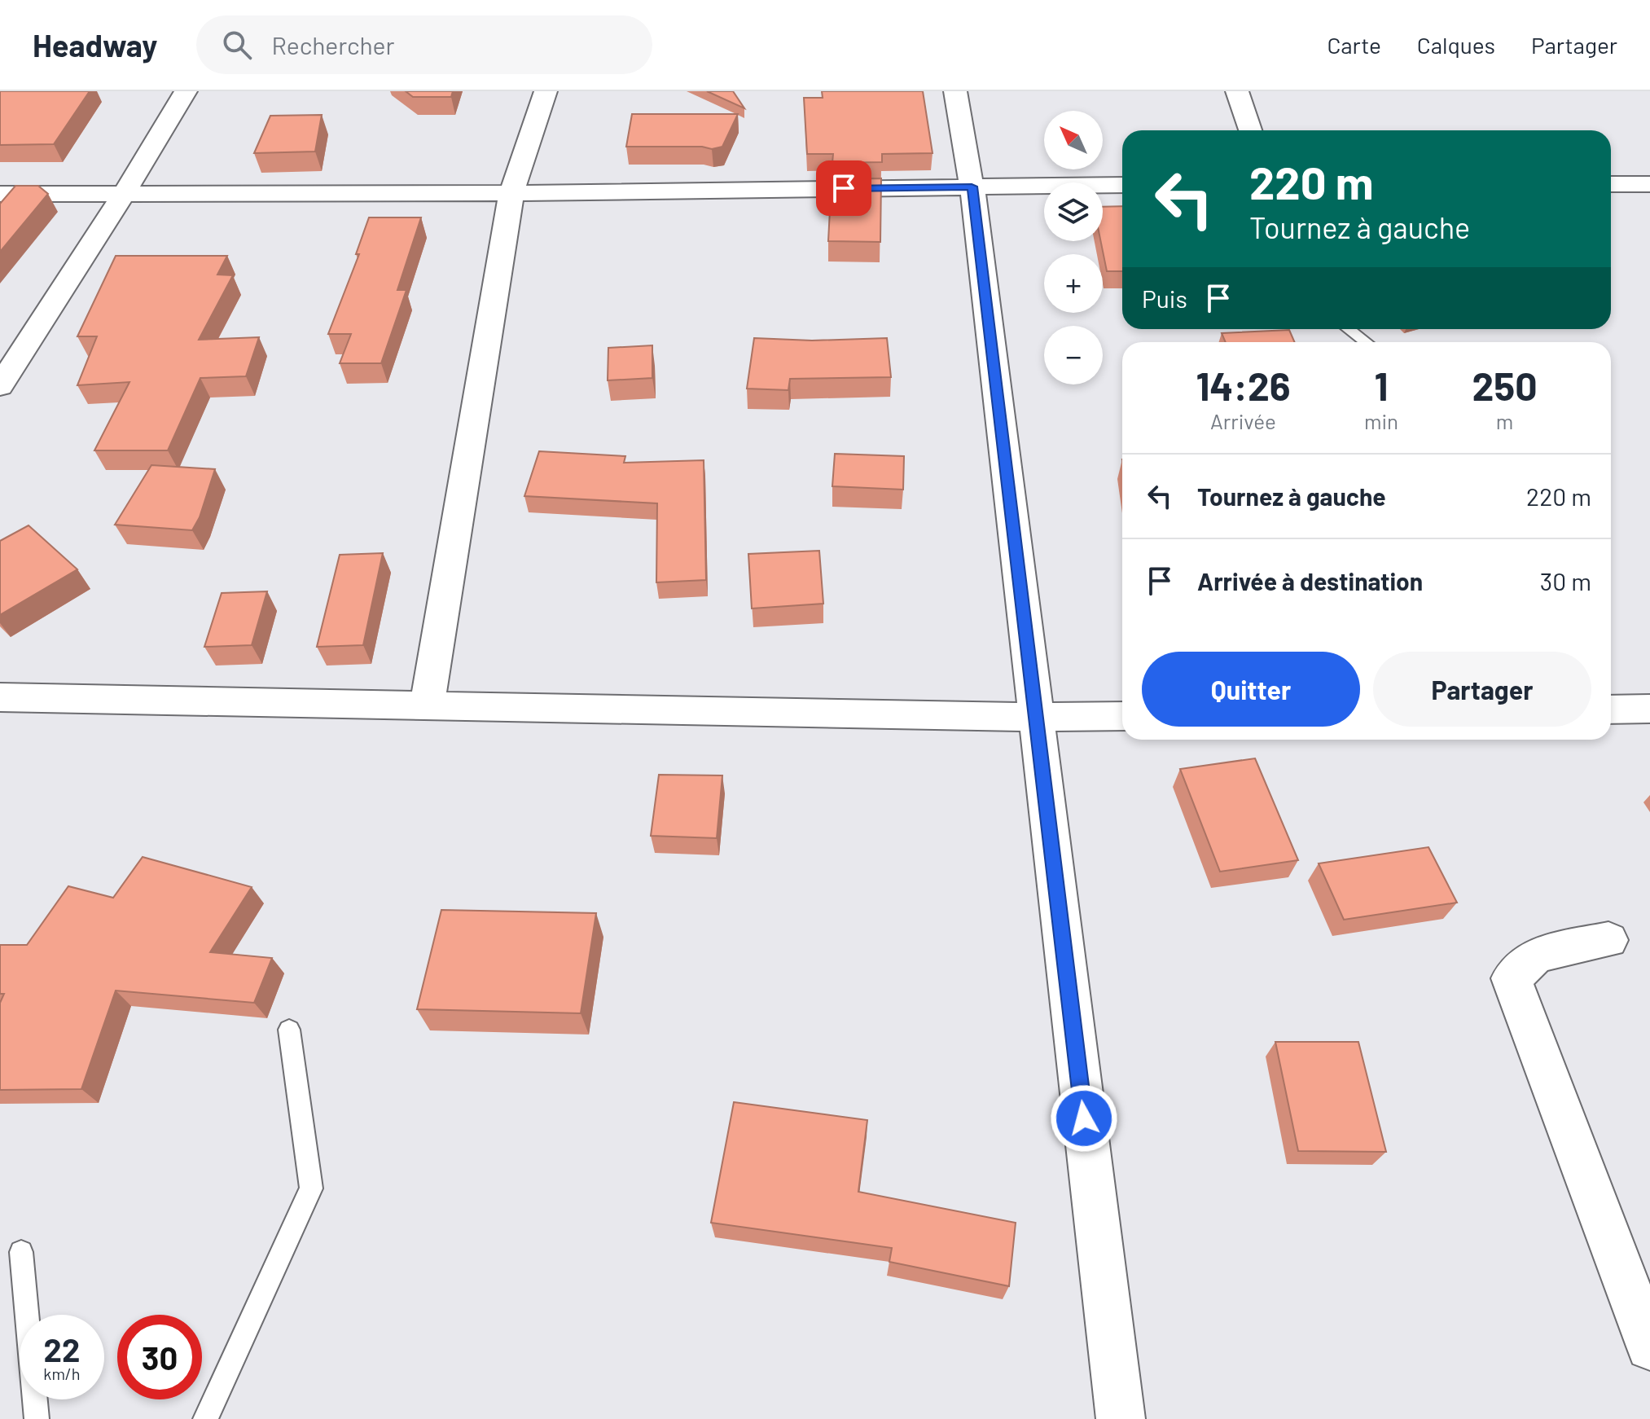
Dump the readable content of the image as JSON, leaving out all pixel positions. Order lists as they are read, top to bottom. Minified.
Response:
{"north":"top left","page":{"header":"Headway","search":"Rechercher","nav":["Carte","Calques","Partager"],"map_buttons":["+","−"],"turn":["220 m","Tournez à gauche"],"then":"Puis","eta":["14:26","Arrivée","1","min","250","m"],"list":[{"name":"Tournez à gauche","value":"220 m"},{"name":"Arrivée à destination","value":"30 m"}],"buttons":["Quitter","Partager"],"speed":"22 km/h","limit":"30"}}
